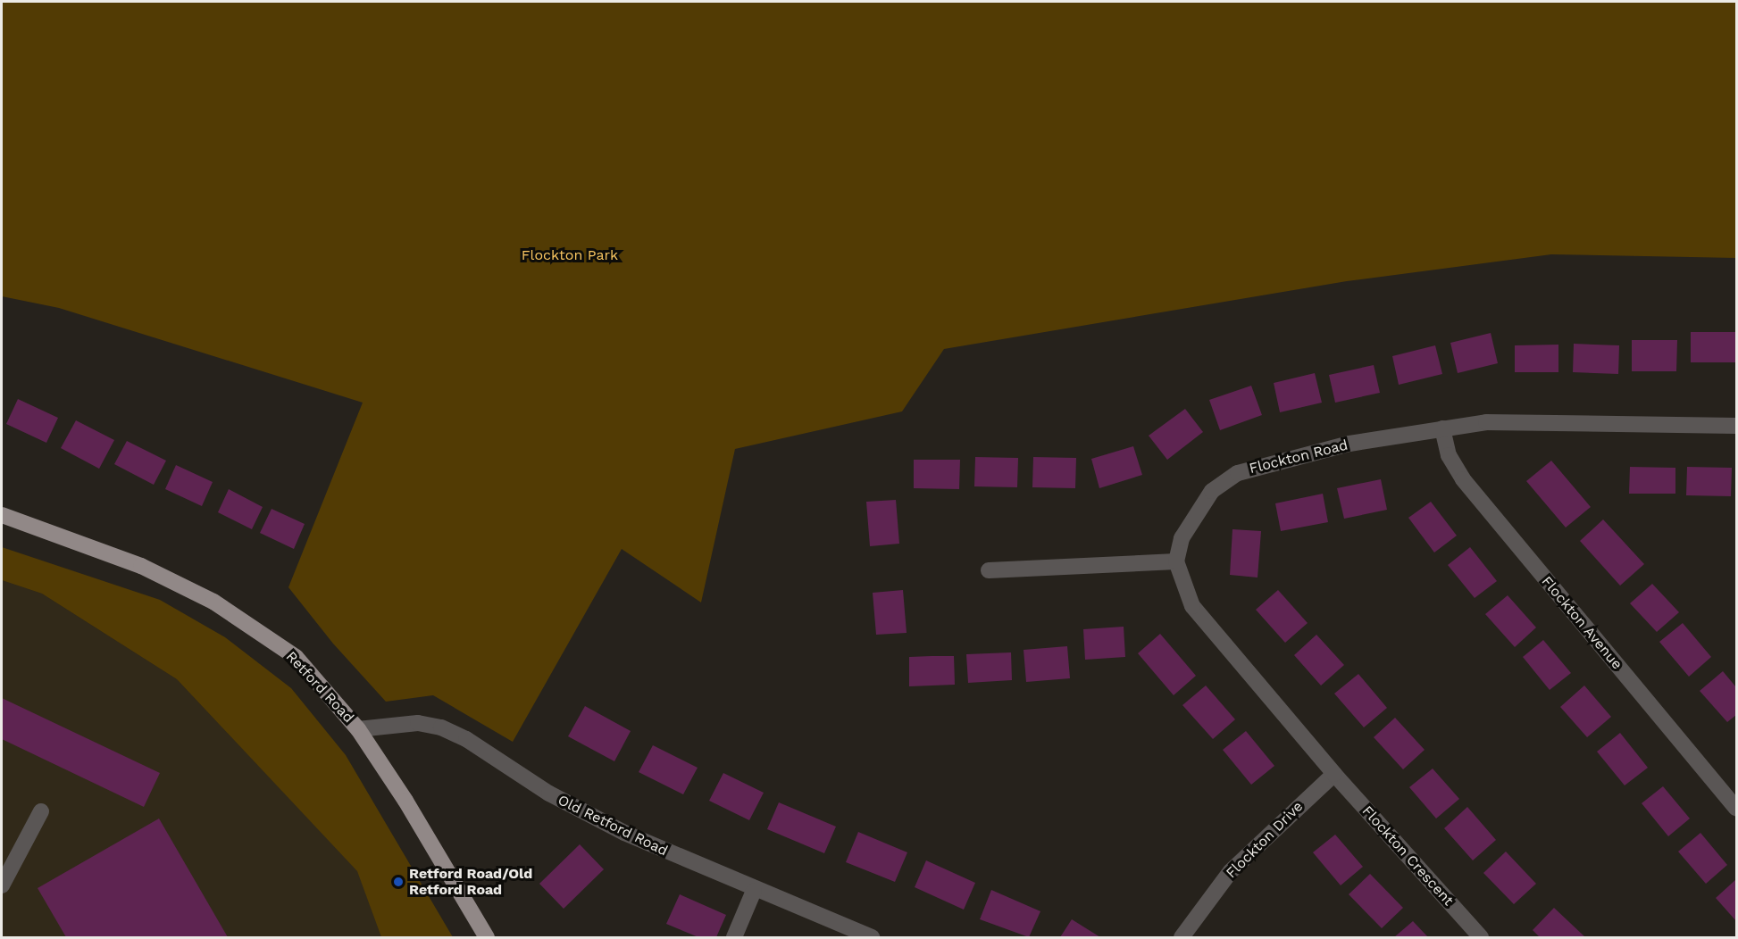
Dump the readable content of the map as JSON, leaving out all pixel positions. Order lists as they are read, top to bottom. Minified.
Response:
{"streets":{"main road":["Retford Road"],"street":["Flockton Road","Flockton Avenue","Old Retford Road","Flockton Drive","Flockton Crescent"]},"crossings":[["Flockton Road","Flockton Avenue"],["Retford Road","Old Retford Road"],["Flockton Drive","Flockton Crescent"]],"parks":["Flockton Park"],"places":["Retford Road/Old Retford Road"]}
